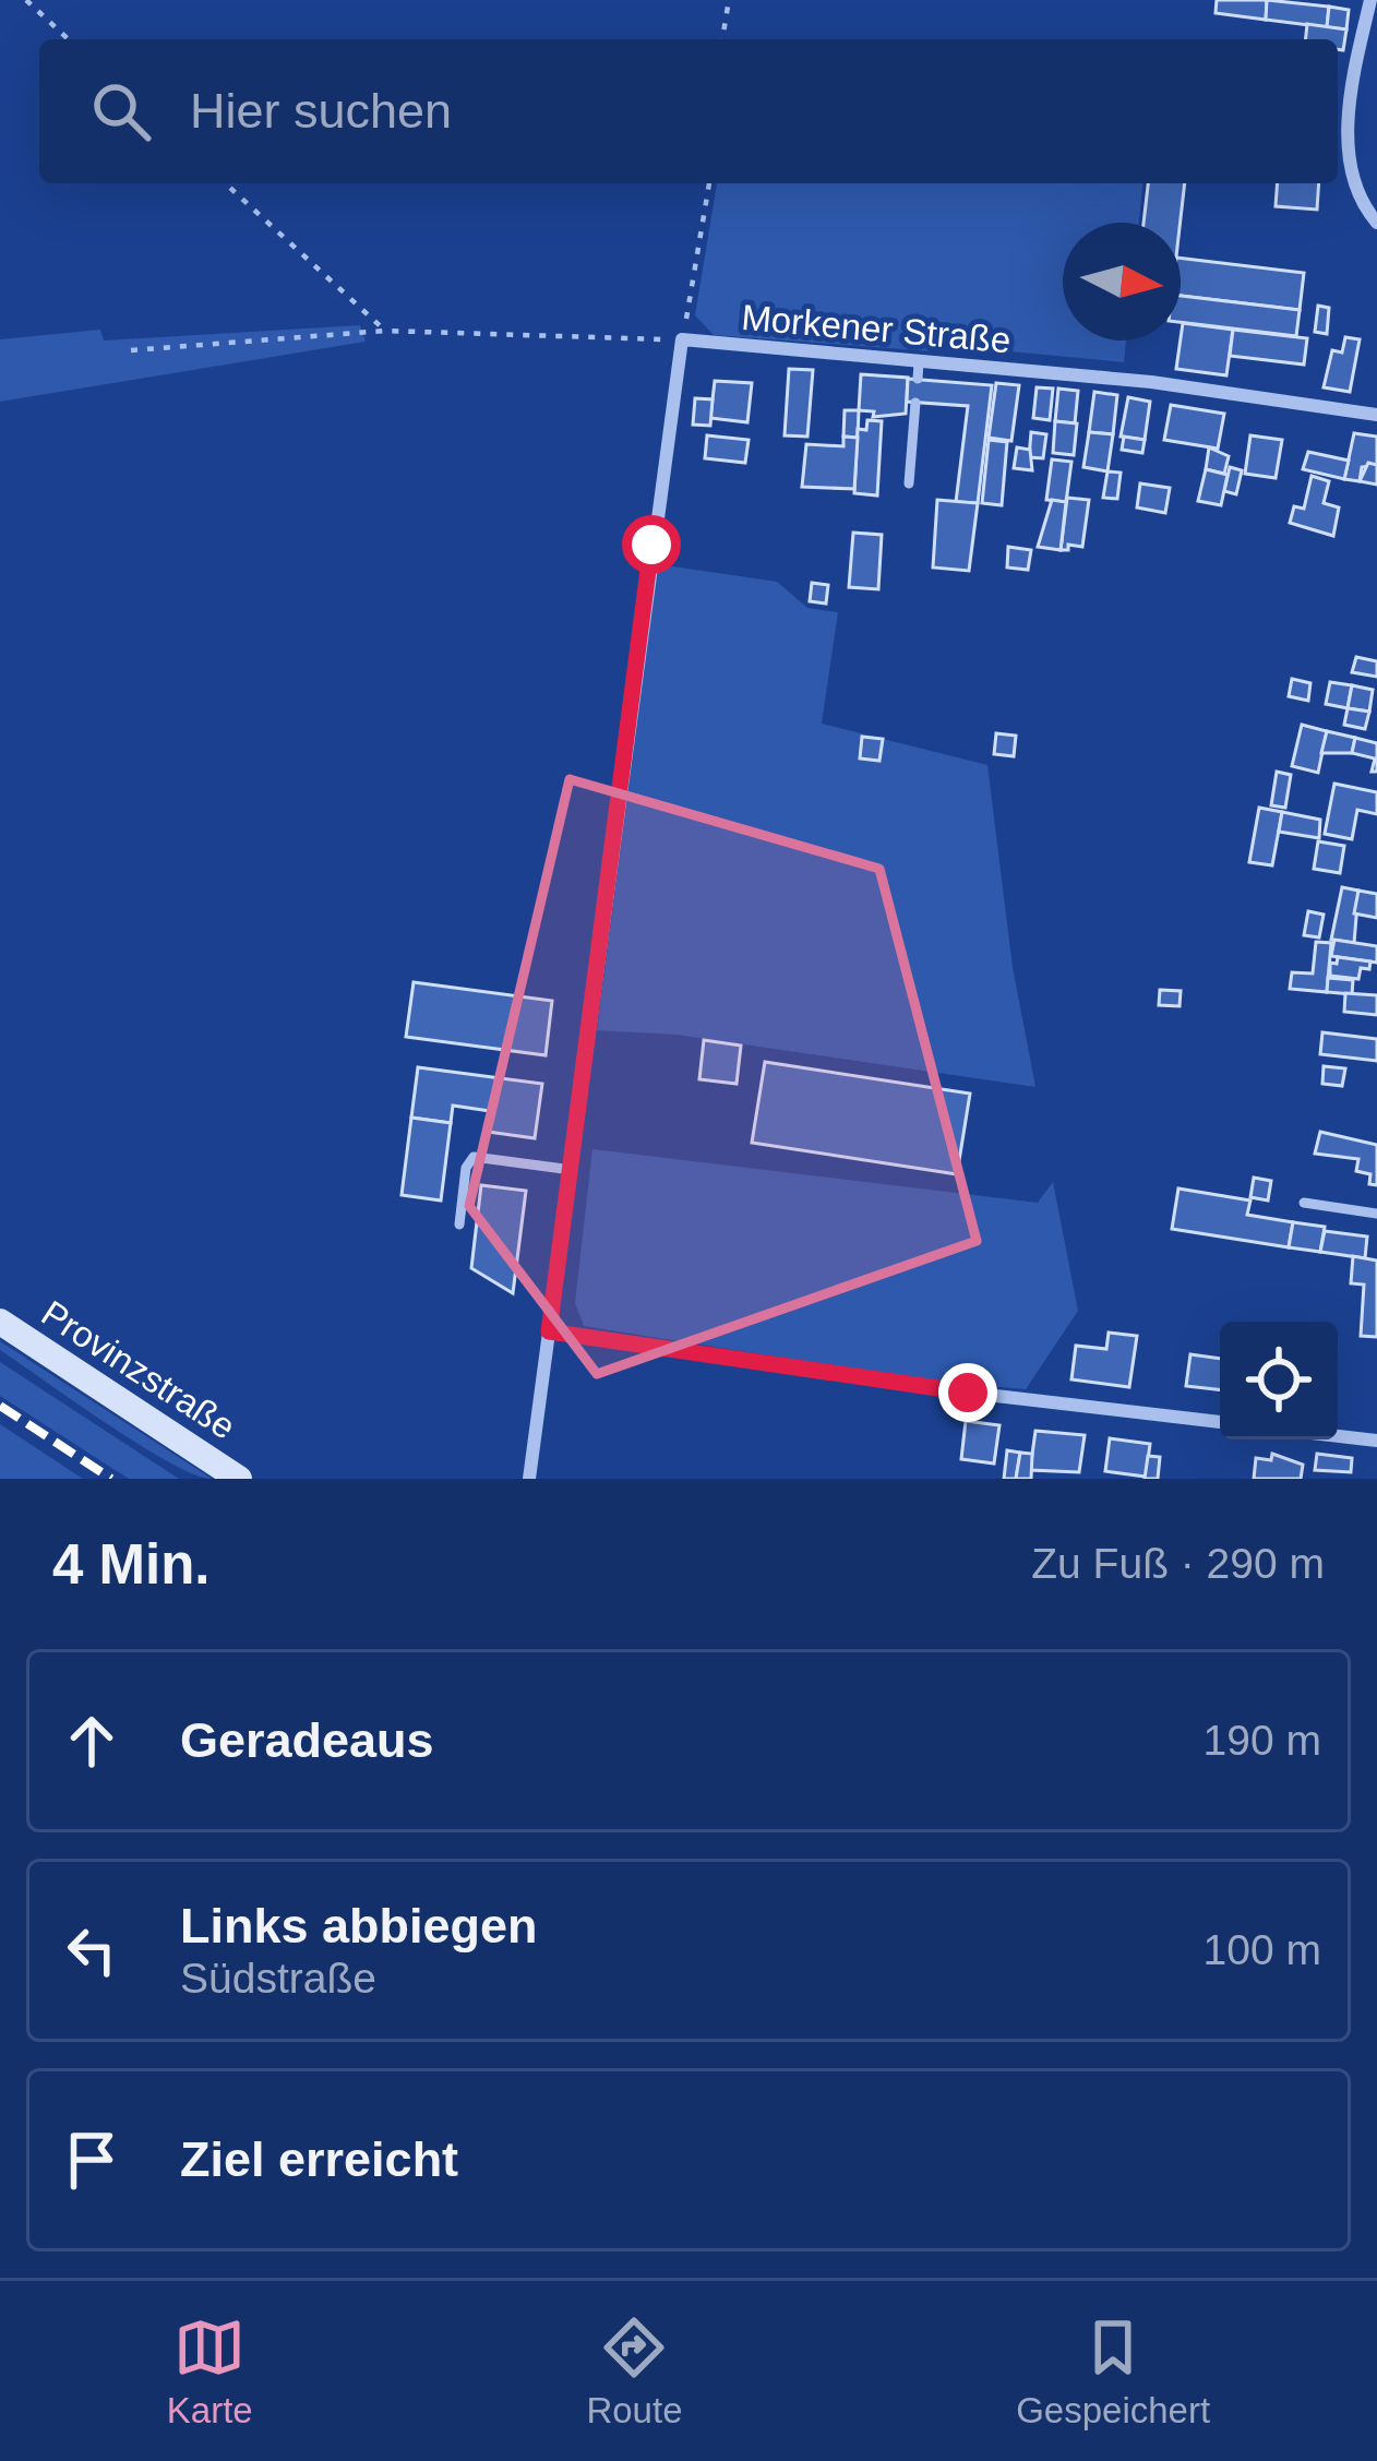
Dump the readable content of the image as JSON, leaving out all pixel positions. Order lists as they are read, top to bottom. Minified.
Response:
{"streets":{"main road":["Provinzstraße"],"street":["Morkener Straße"]},"north":"right","page":{"search":"Hier suchen","heading":["4 Min.","Zu Fuß · 290 m"],"list":[["Geradeaus","190 m"],["Links abbiegen","Südstraße","100 m"],"Ziel erreicht"],"nav":["Karte","Route","Gespeichert"]}}
